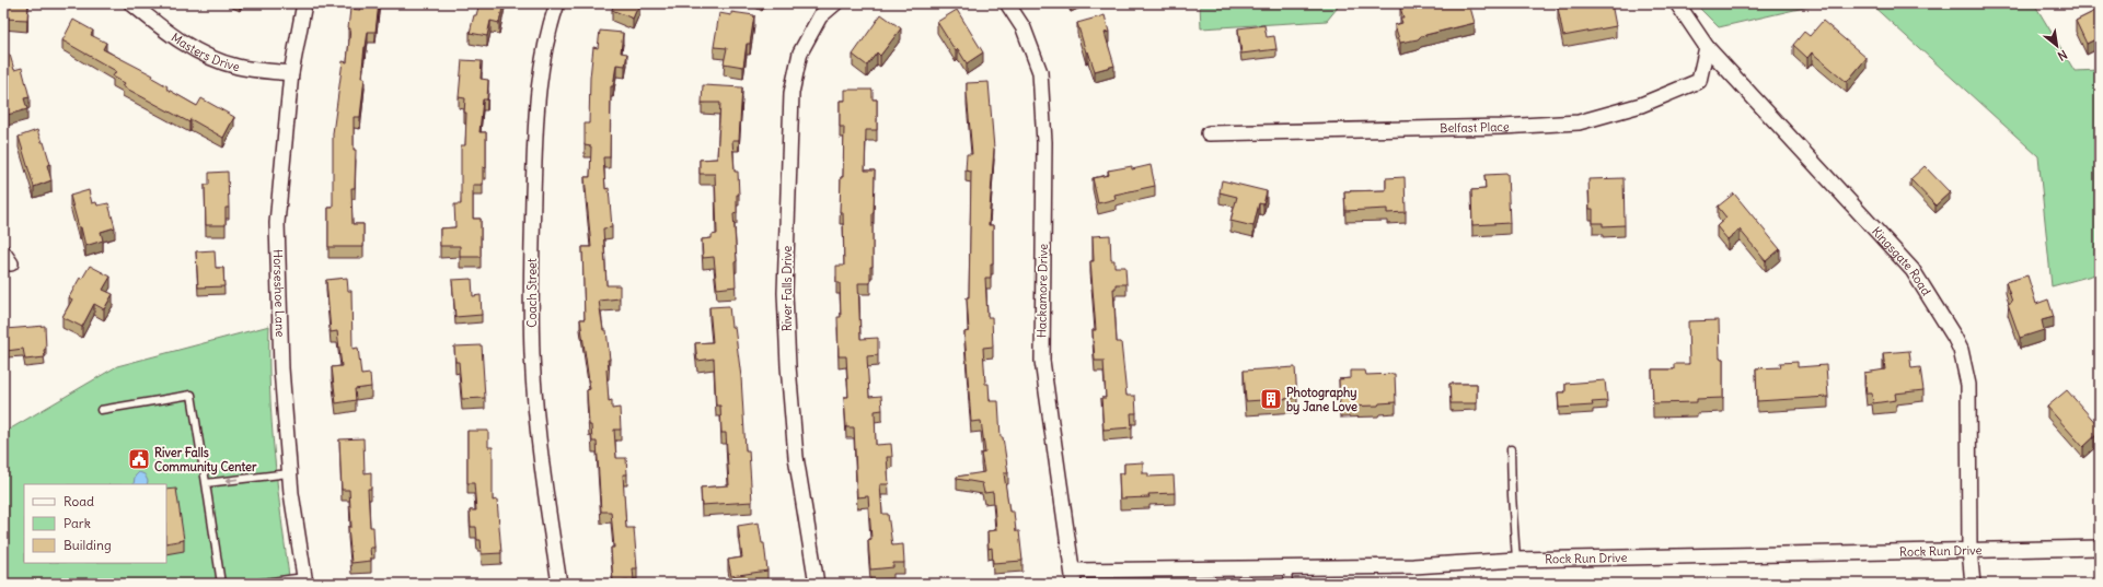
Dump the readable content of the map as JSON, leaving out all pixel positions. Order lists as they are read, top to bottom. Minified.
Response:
{"streets":{"street":["Masters Drive","Belfast Place","Kingsgate Road","River Falls Drive","Hackamore Drive","Horseshoe Lane","Coach Street","Rock Run Drive"]},"crossings":[["Masters Drive","Horseshoe Lane"],["Belfast Place","Kingsgate Road"],["Kingsgate Road","Rock Run Drive"],["Hackamore Drive","Rock Run Drive"]],"places":{"building":["Photography by Jane Love"],"public building":["River Falls Community Center"]},"legend":["Road","Park","Building"],"north":"bottom right"}
